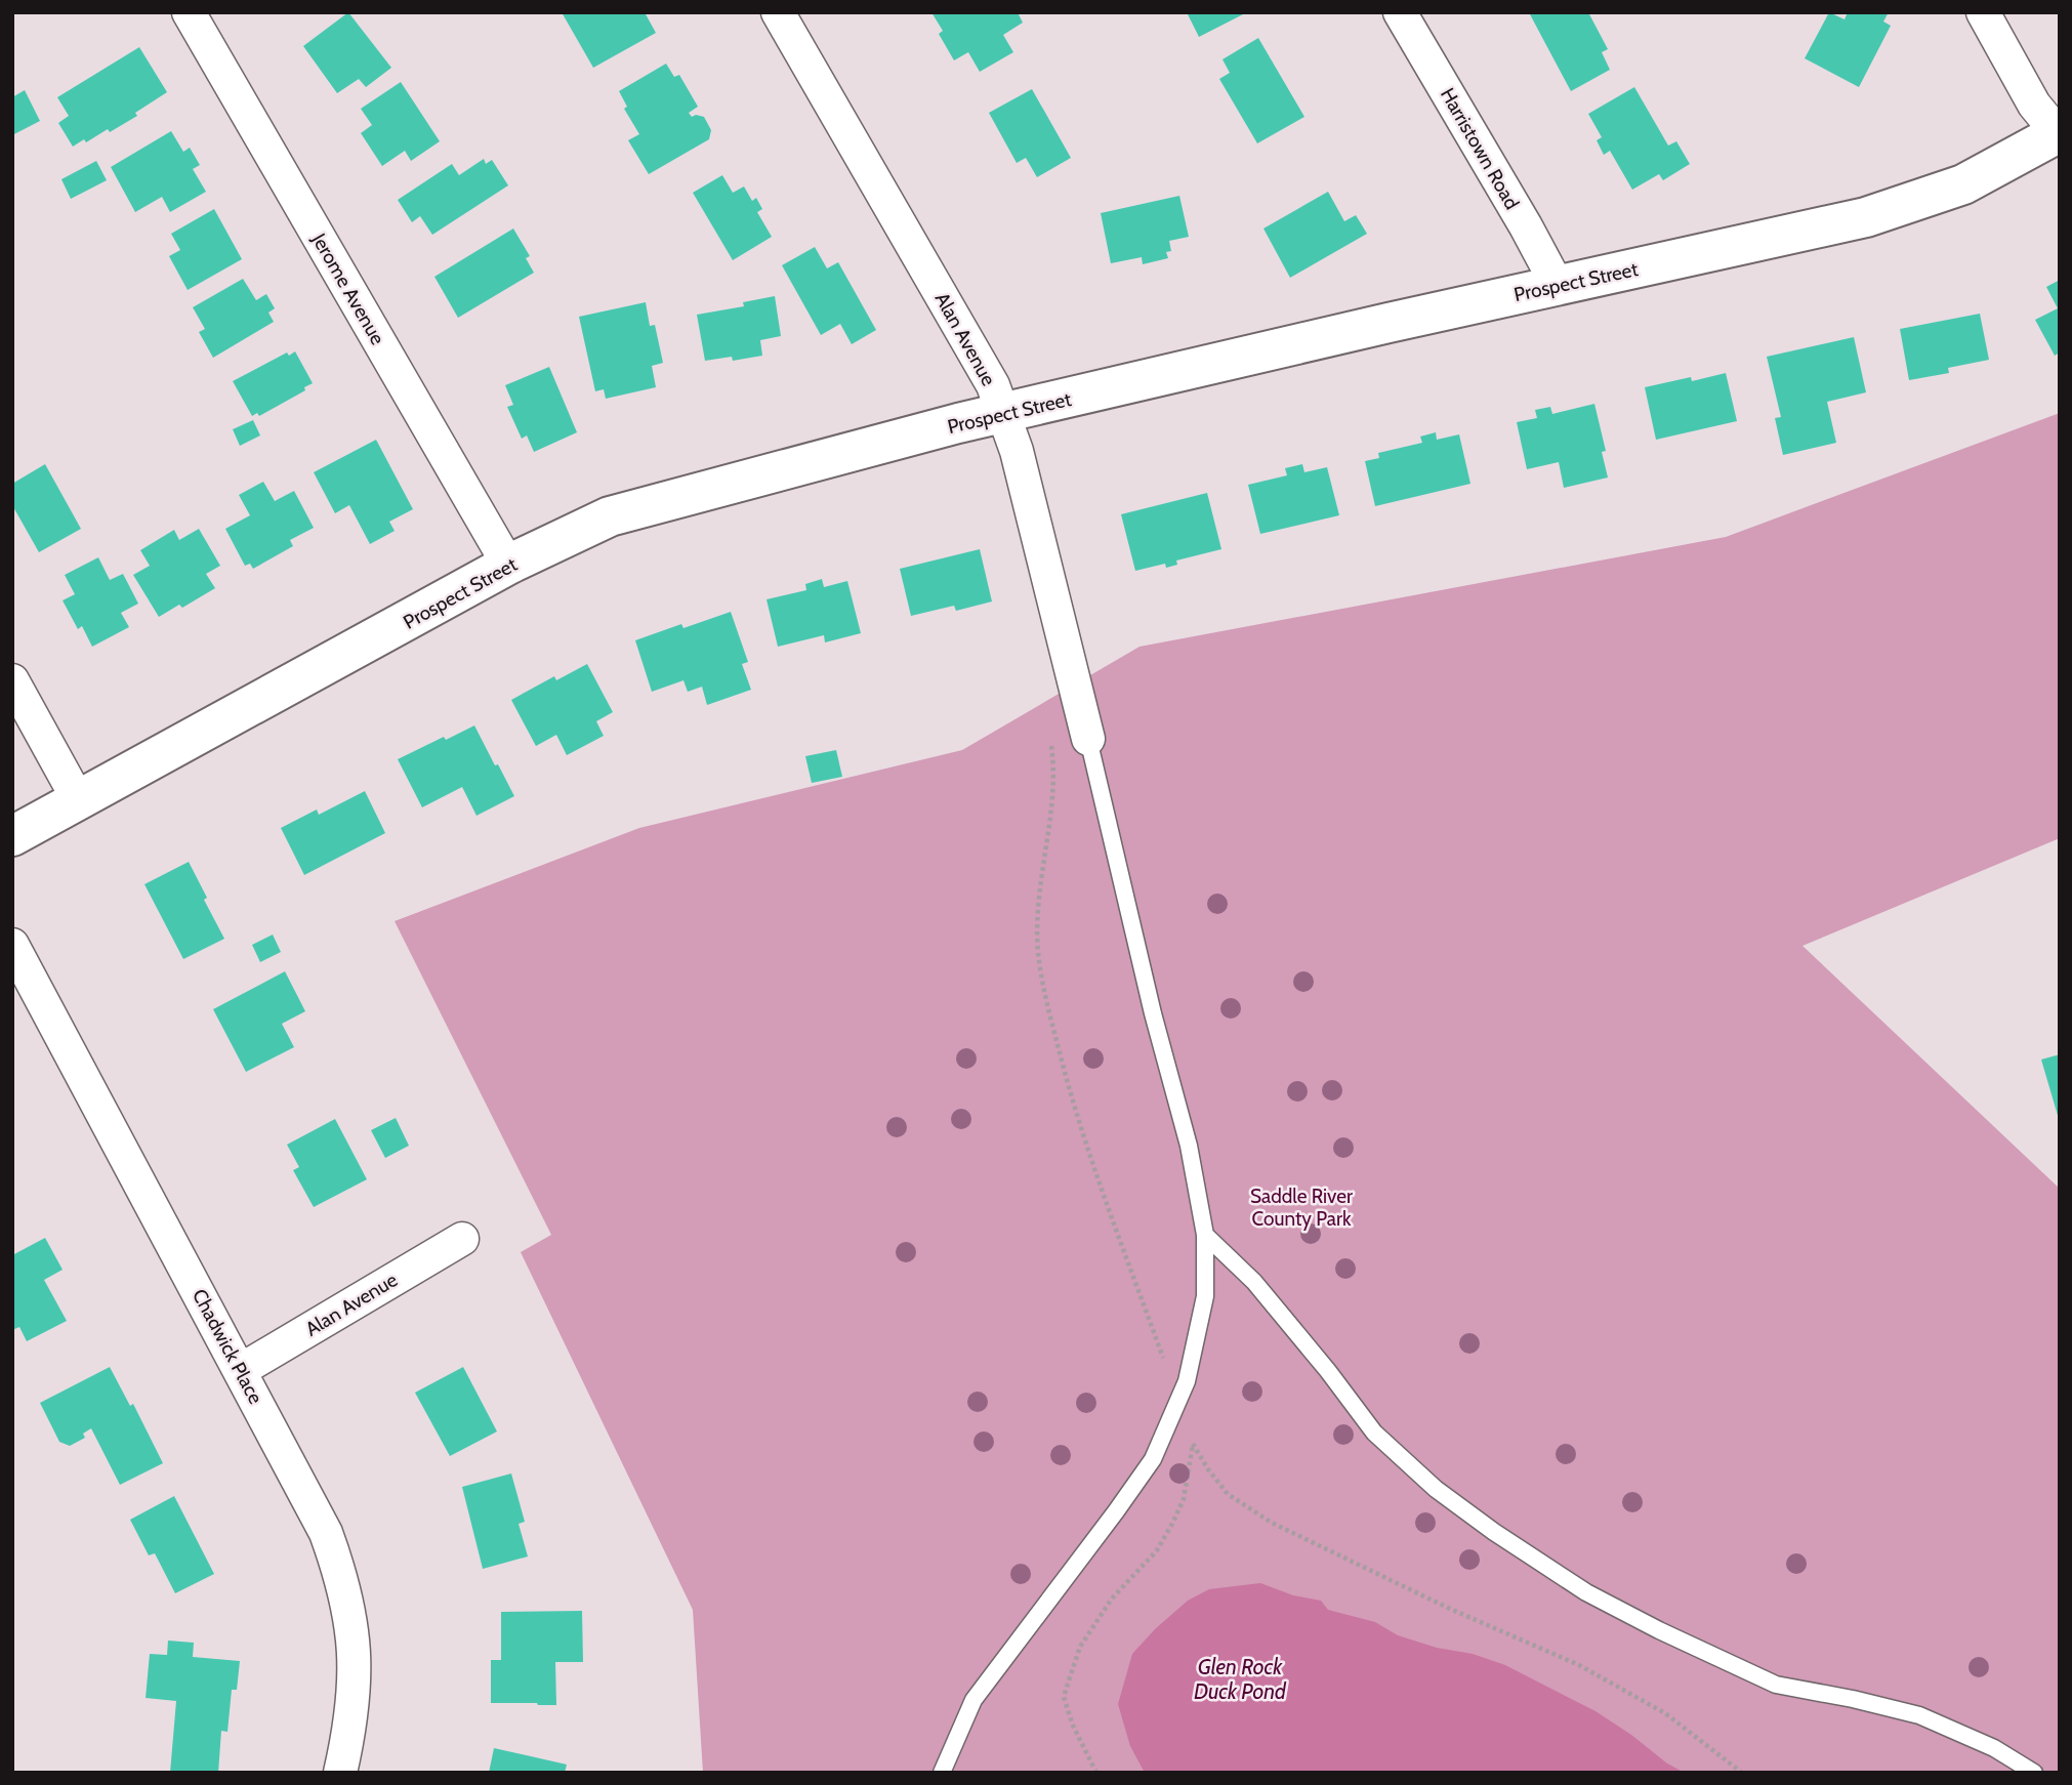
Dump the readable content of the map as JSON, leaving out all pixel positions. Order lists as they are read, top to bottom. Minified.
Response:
{"streets":{"main road":["Prospect Street"],"street":["Harristown Road","Jerome Avenue","Alan Avenue","Chadwick Place"]},"crossings":[["Harristown Road","Prospect Street"],["Prospect Street","Jerome Avenue"],["Prospect Street","Alan Avenue"],["Alan Avenue","Chadwick Place"]],"water":["Glen Rock Duck Pond"],"parks":["Saddle River County Park"]}
